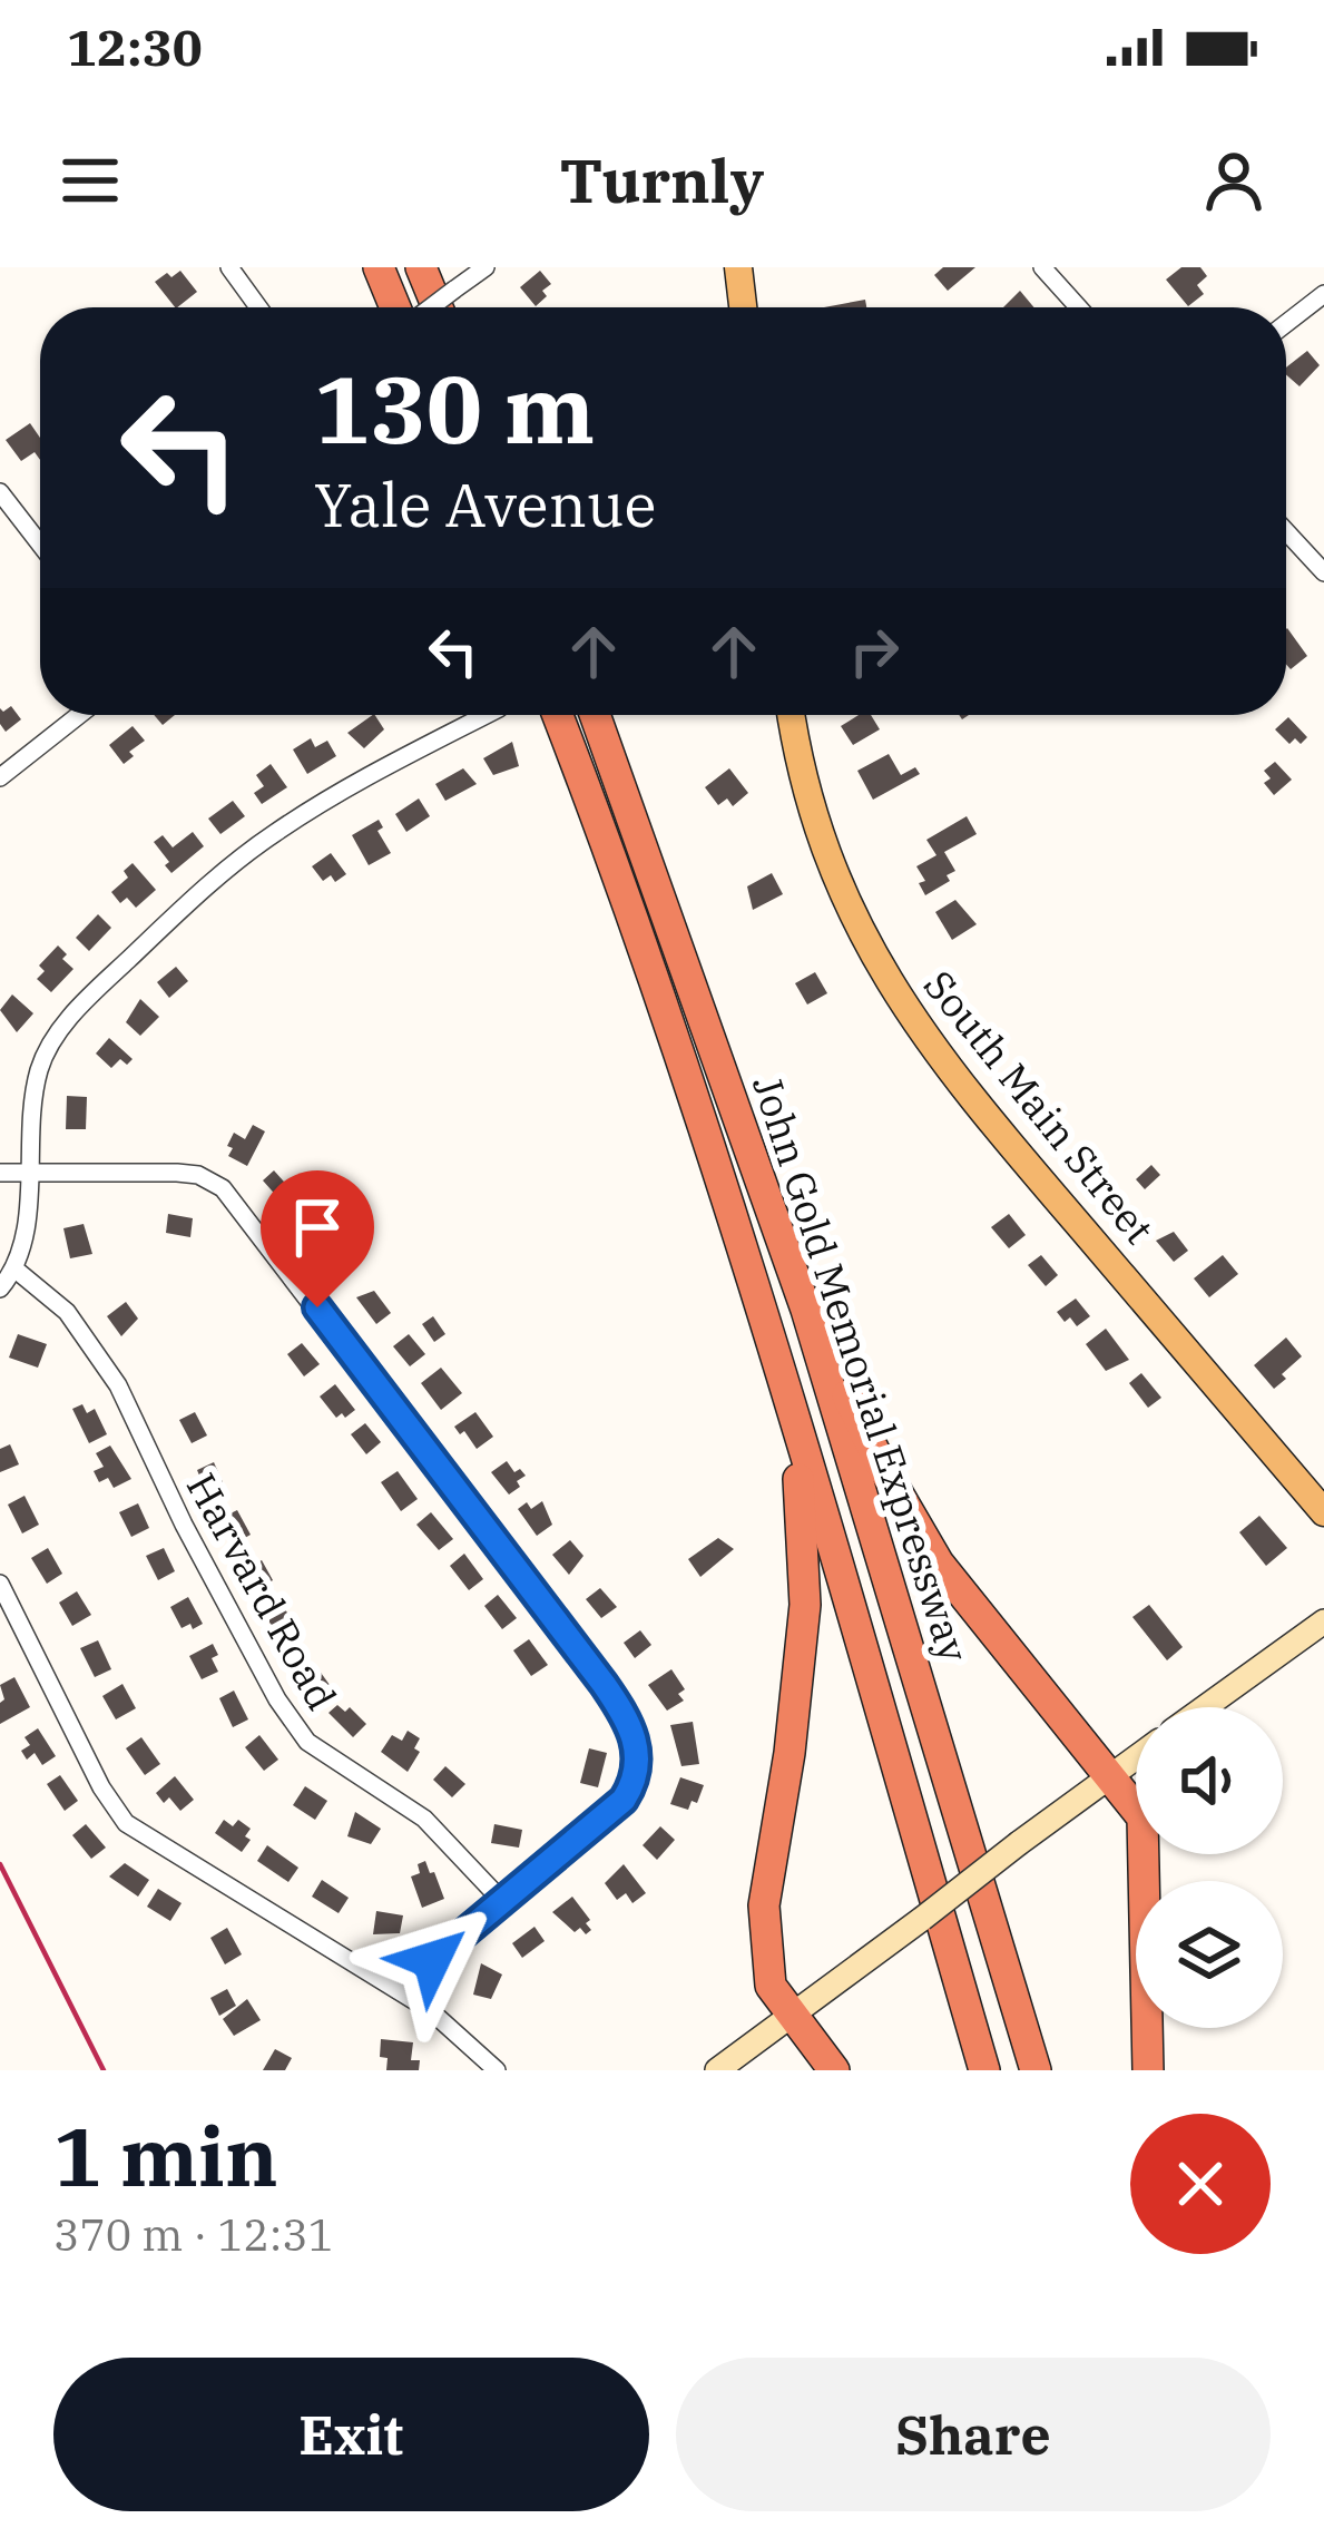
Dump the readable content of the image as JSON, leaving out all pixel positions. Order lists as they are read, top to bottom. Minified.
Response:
{"streets":{"highway":["John Gold Memorial Expressway"],"main road":["South Main Street"],"street":["Harvard Road"]},"page":{"status":"12:30","header":"Turnly","turn":["130 m","Yale Avenue"],"heading":["1 min","370 m · 12:31"],"buttons":["Exit","Share"]}}
